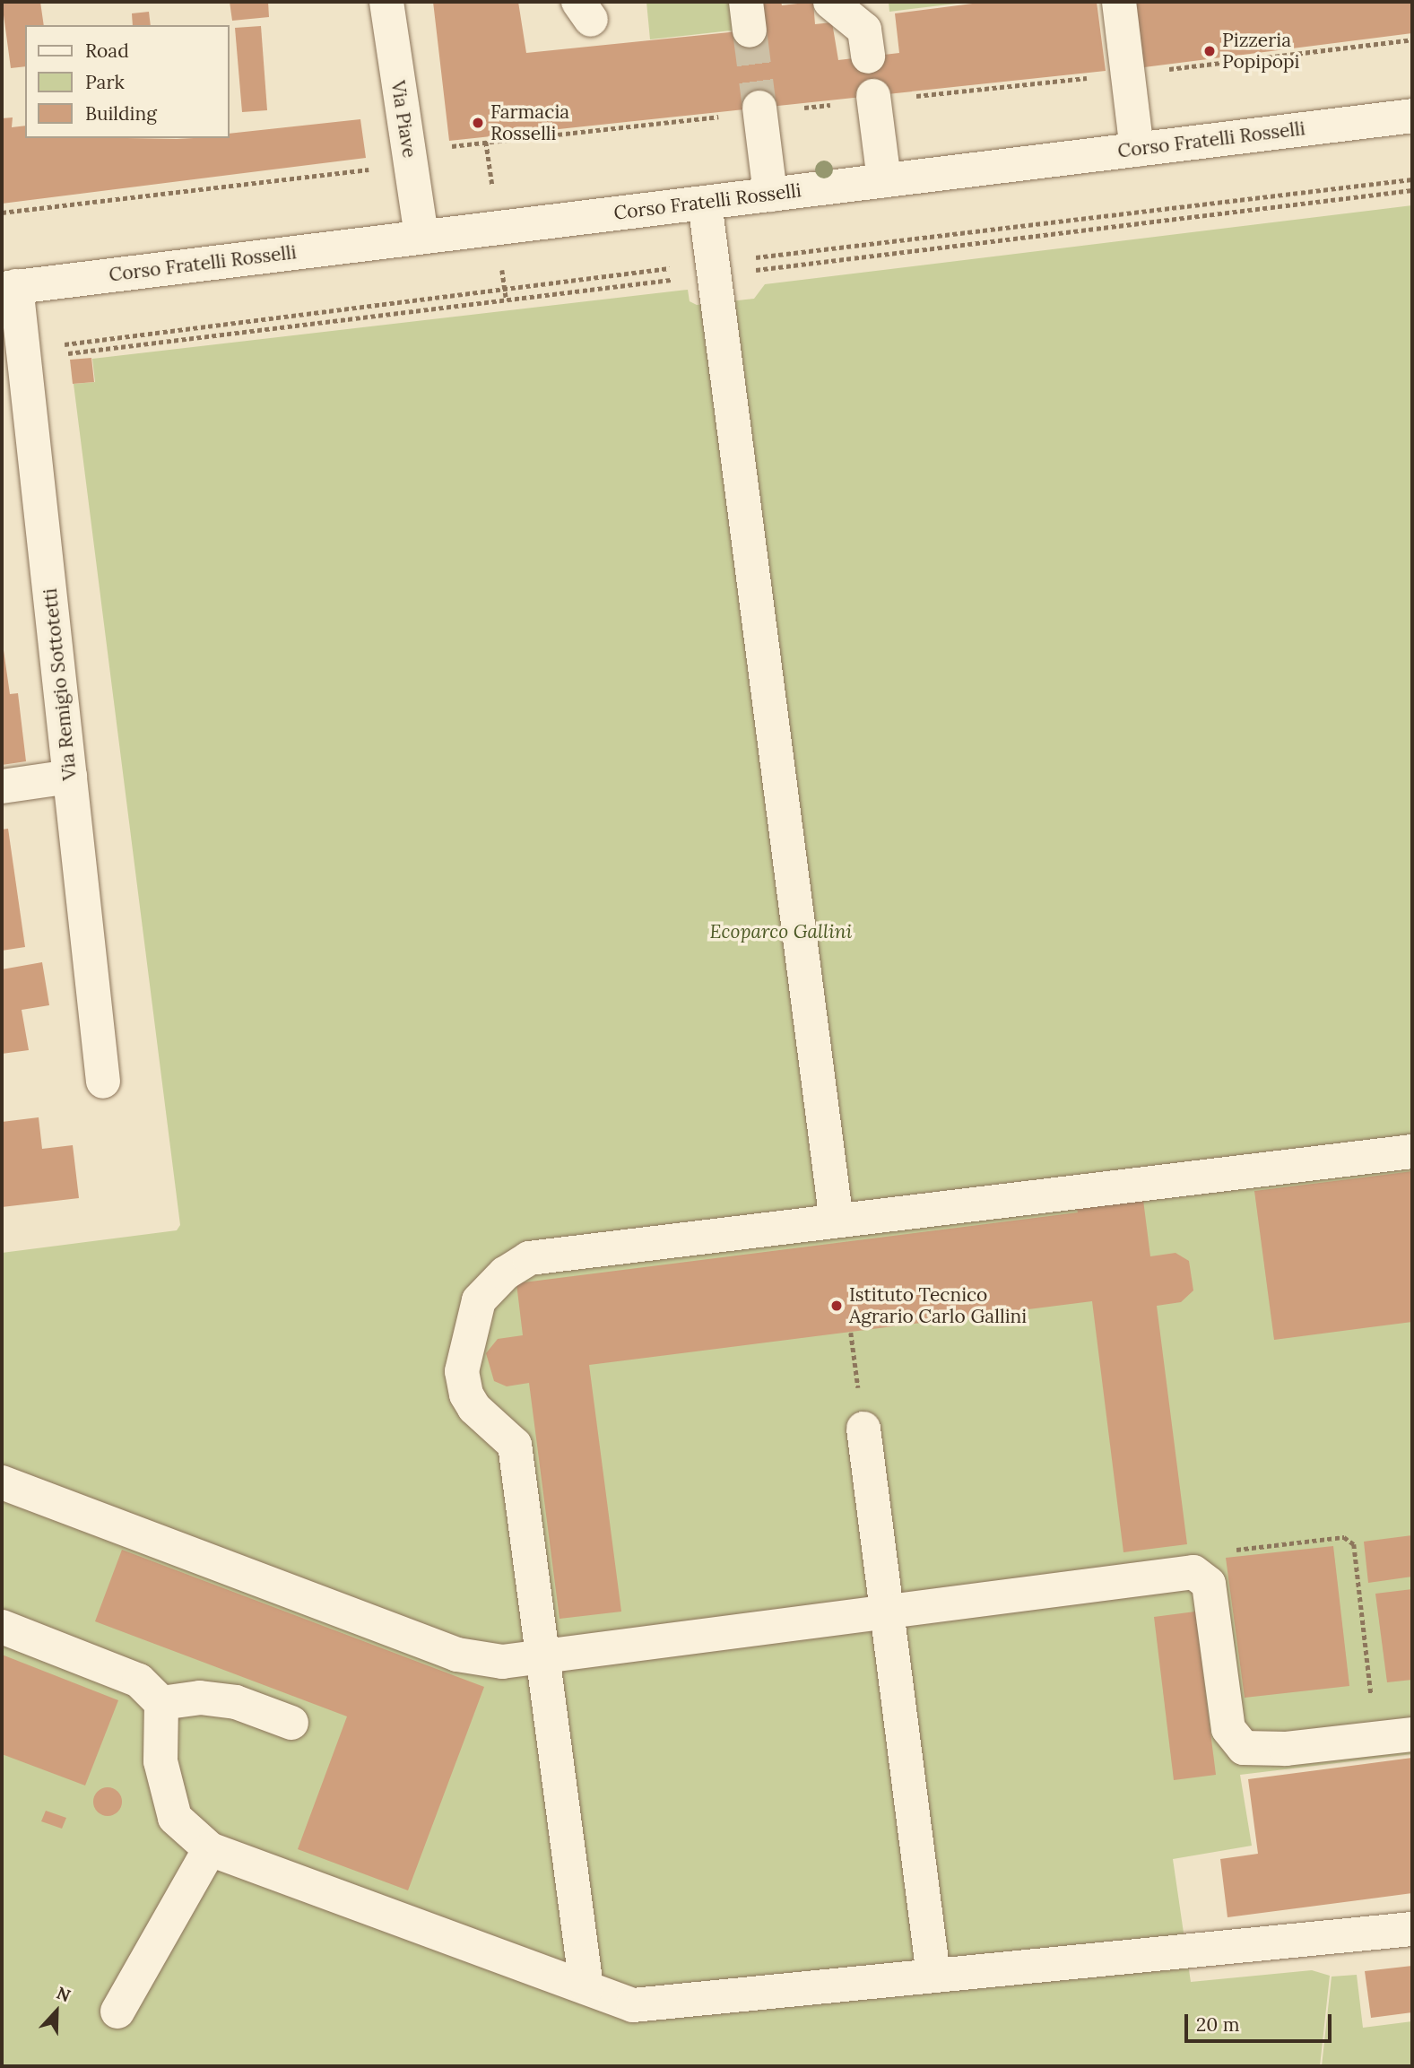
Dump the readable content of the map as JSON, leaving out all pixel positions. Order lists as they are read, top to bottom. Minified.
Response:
{"streets":{"street":["Via Piave","Corso Fratelli Rosselli","Via Remigio Sottotetti"]},"crossings":[["Via Piave","Corso Fratelli Rosselli"],["Corso Fratelli Rosselli","Via Remigio Sottotetti"]],"parks":["Ecoparco Gallini"],"places":["Pizzeria Popipopi","Farmacia Rosselli","Istituto Tecnico Agrario Carlo Gallini"],"legend":["Road","Park","Building"],"scale_bar":"20 m","north":"top"}
